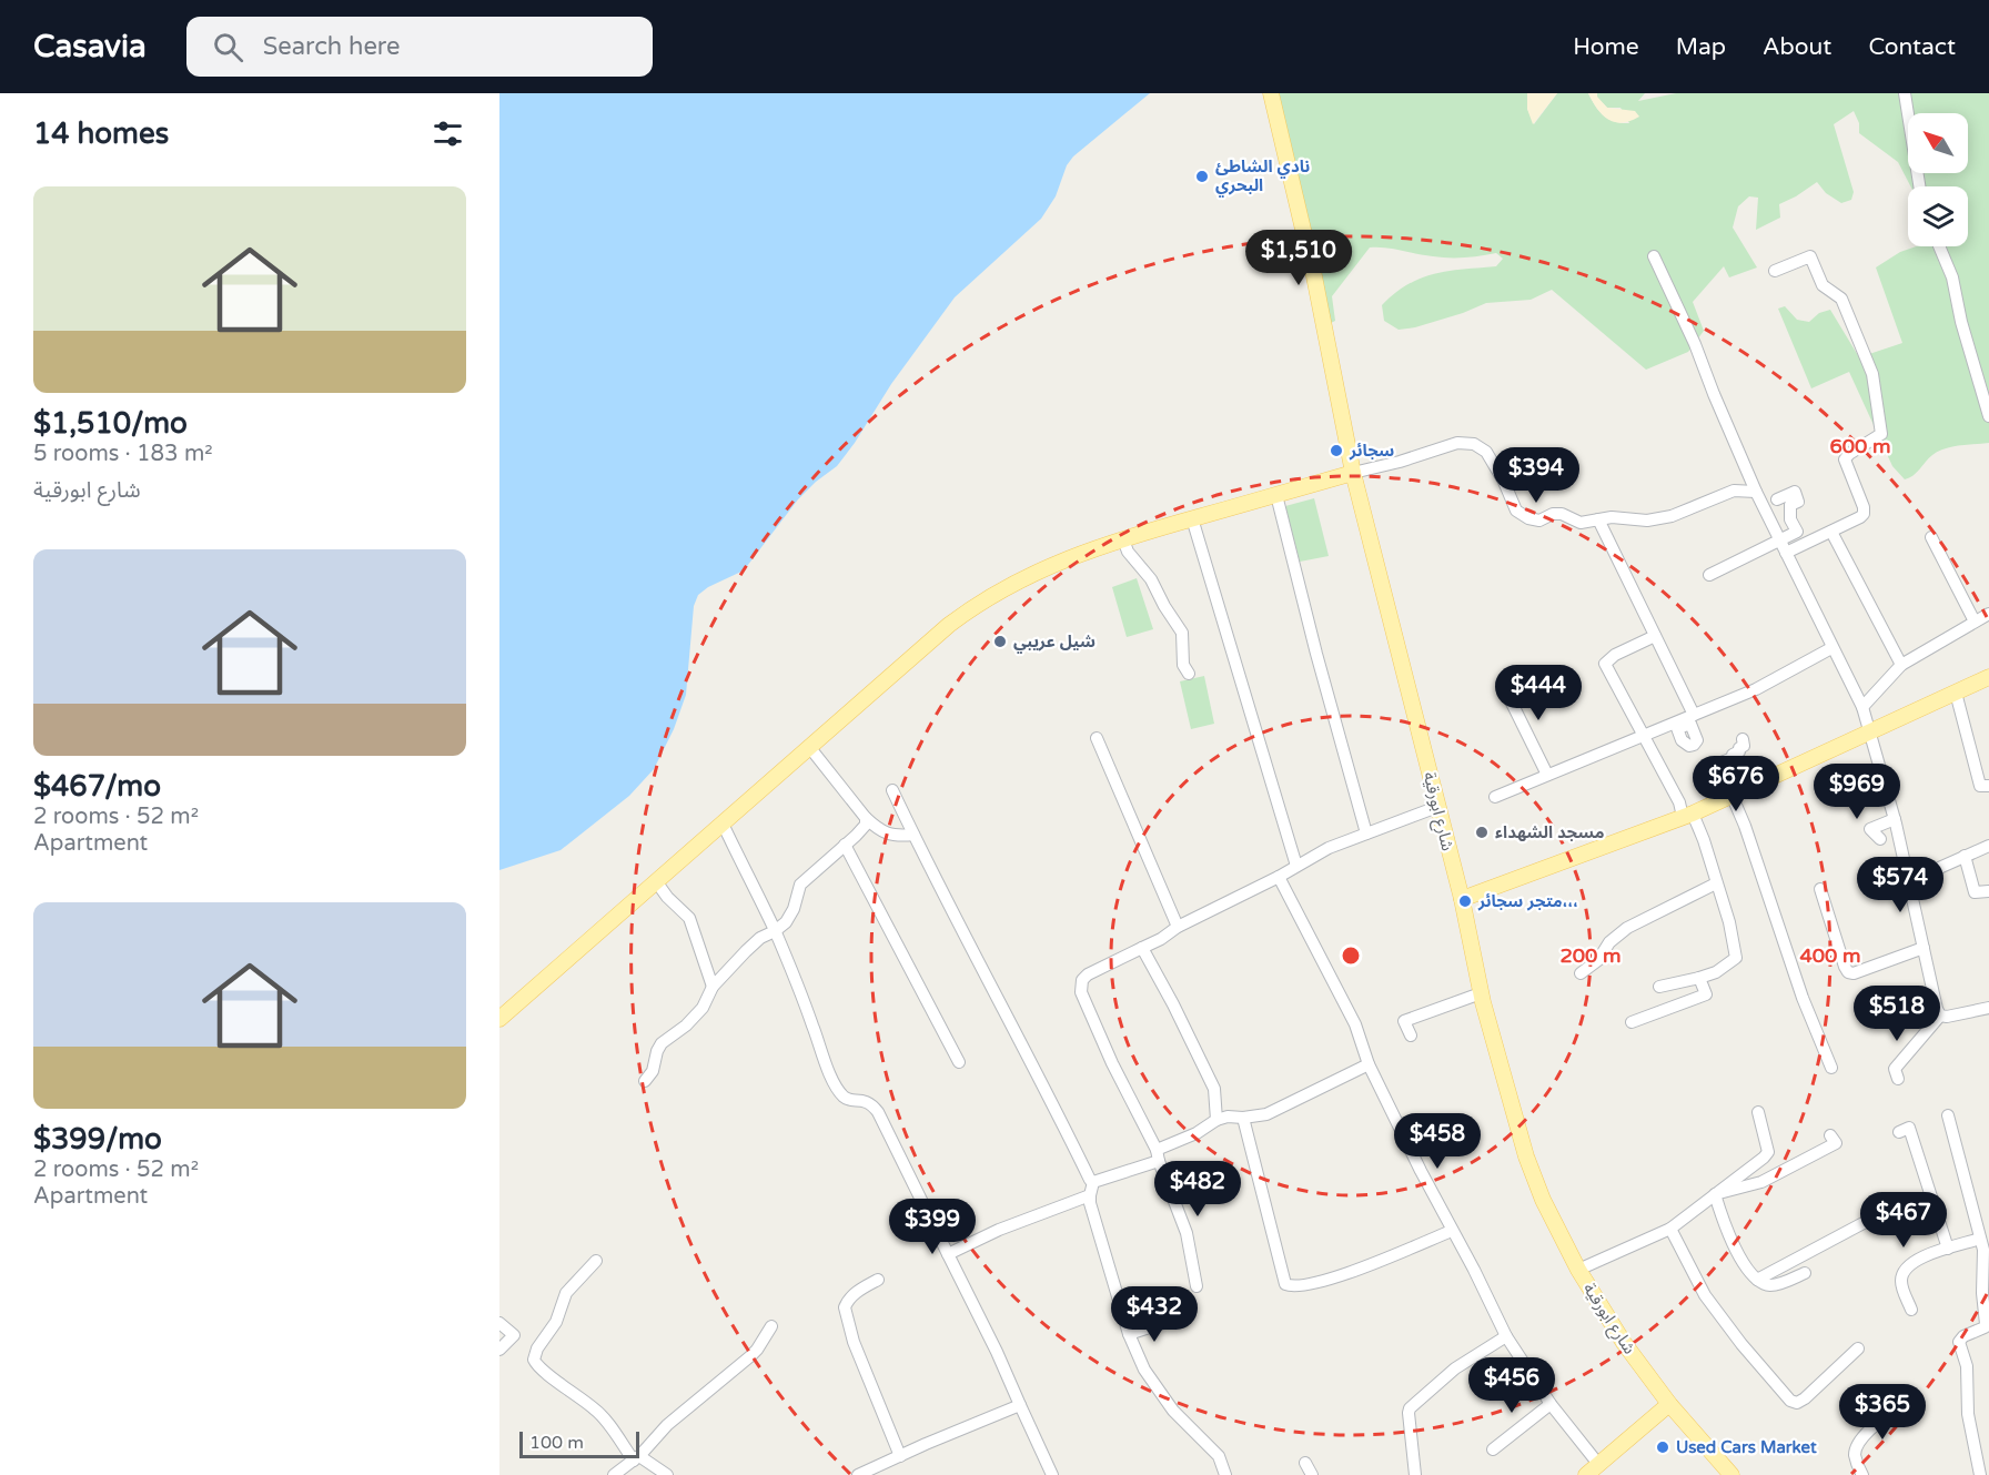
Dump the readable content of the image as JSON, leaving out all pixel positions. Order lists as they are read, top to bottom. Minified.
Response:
{"streets":{"main road":["شارع ابورقية"]},"places":["نادي الشاطئ البحري","سجائر","شيل عريبي","مسجد الشهداء","متجر سجائر،،،","Used Cars Market"],"scale_bar":"100 m","north":"top left","page":{"header":"Casavia","search":"Search here","nav":["Home","Map","About","Contact"],"heading":"14 homes","list":[{"name":"$1,510/mo","note":"5 rooms · 183 m² · شارع ابورقية"},{"name":"$467/mo","note":"2 rooms · 52 m² · Apartment"},{"name":"$399/mo","note":"2 rooms · 52 m² · Apartment"}],"price":["$1,510","$394","$444","$676","$969","$574","$518","$458","$482","$467","$399","$432","$456","$365"],"scale":"100 m"},"rings":["600 m","200 m","400 m"]}
